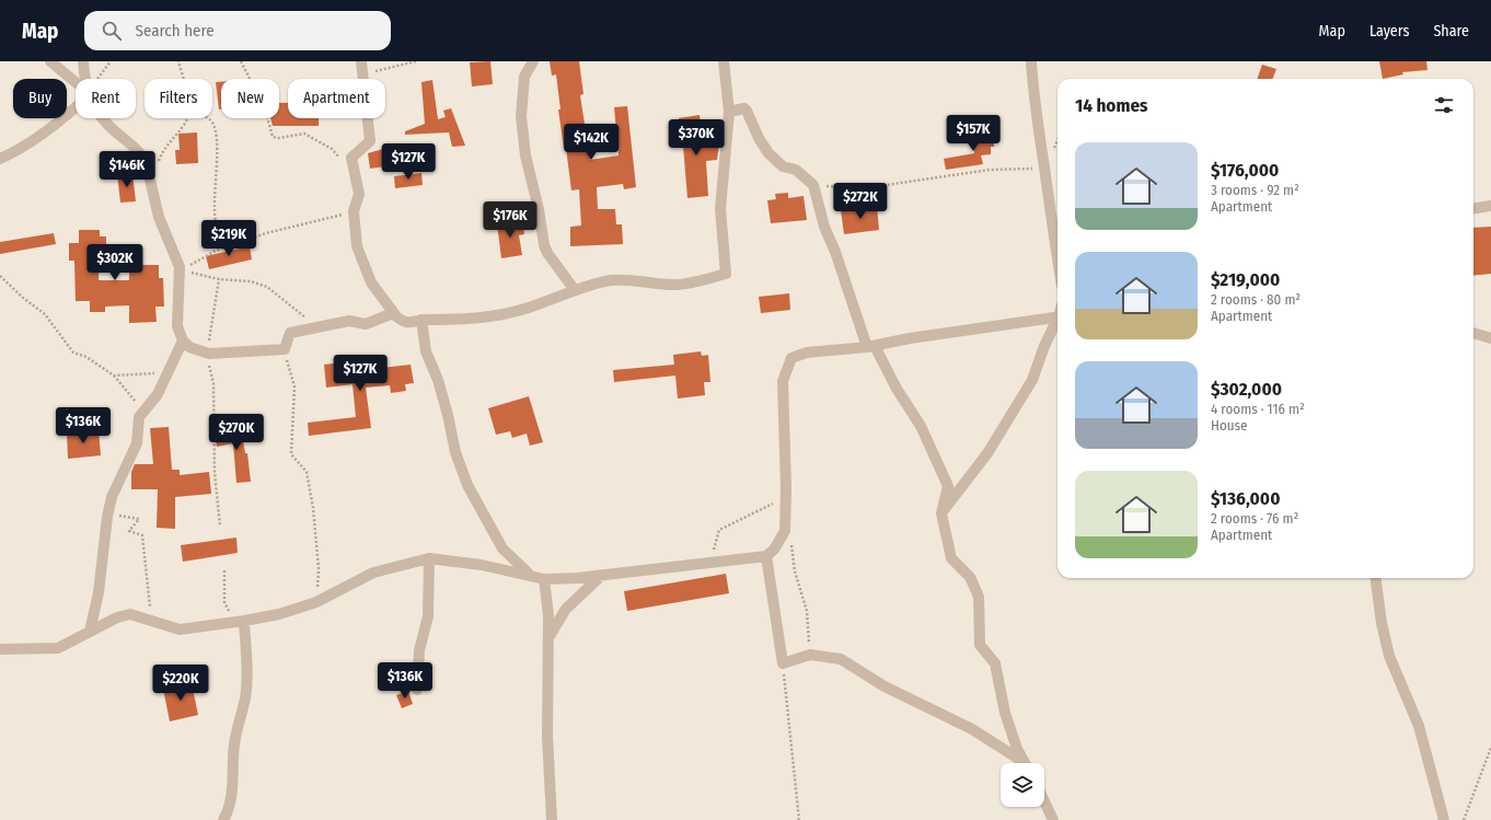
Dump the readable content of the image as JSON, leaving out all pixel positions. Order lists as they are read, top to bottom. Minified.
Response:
{"page":{"header":"Map","search":"Search here","nav":["Map","Layers","Share"],"chip":["Buy","Rent","Filters","New","Apartment"],"heading":"14 homes","price":["$157K","$370K","$142K","$127K","$146K","$272K","$176K","$219K","$302K","$127K","$136K","$270K","$136K","$220K"],"list":[{"name":"$176,000","note":"3 rooms · 92 m² · Apartment"},{"name":"$219,000","note":"2 rooms · 80 m² · Apartment"},{"name":"$302,000","note":"4 rooms · 116 m² · House"},{"name":"$136,000","note":"2 rooms · 76 m² · Apartment"}]}}
